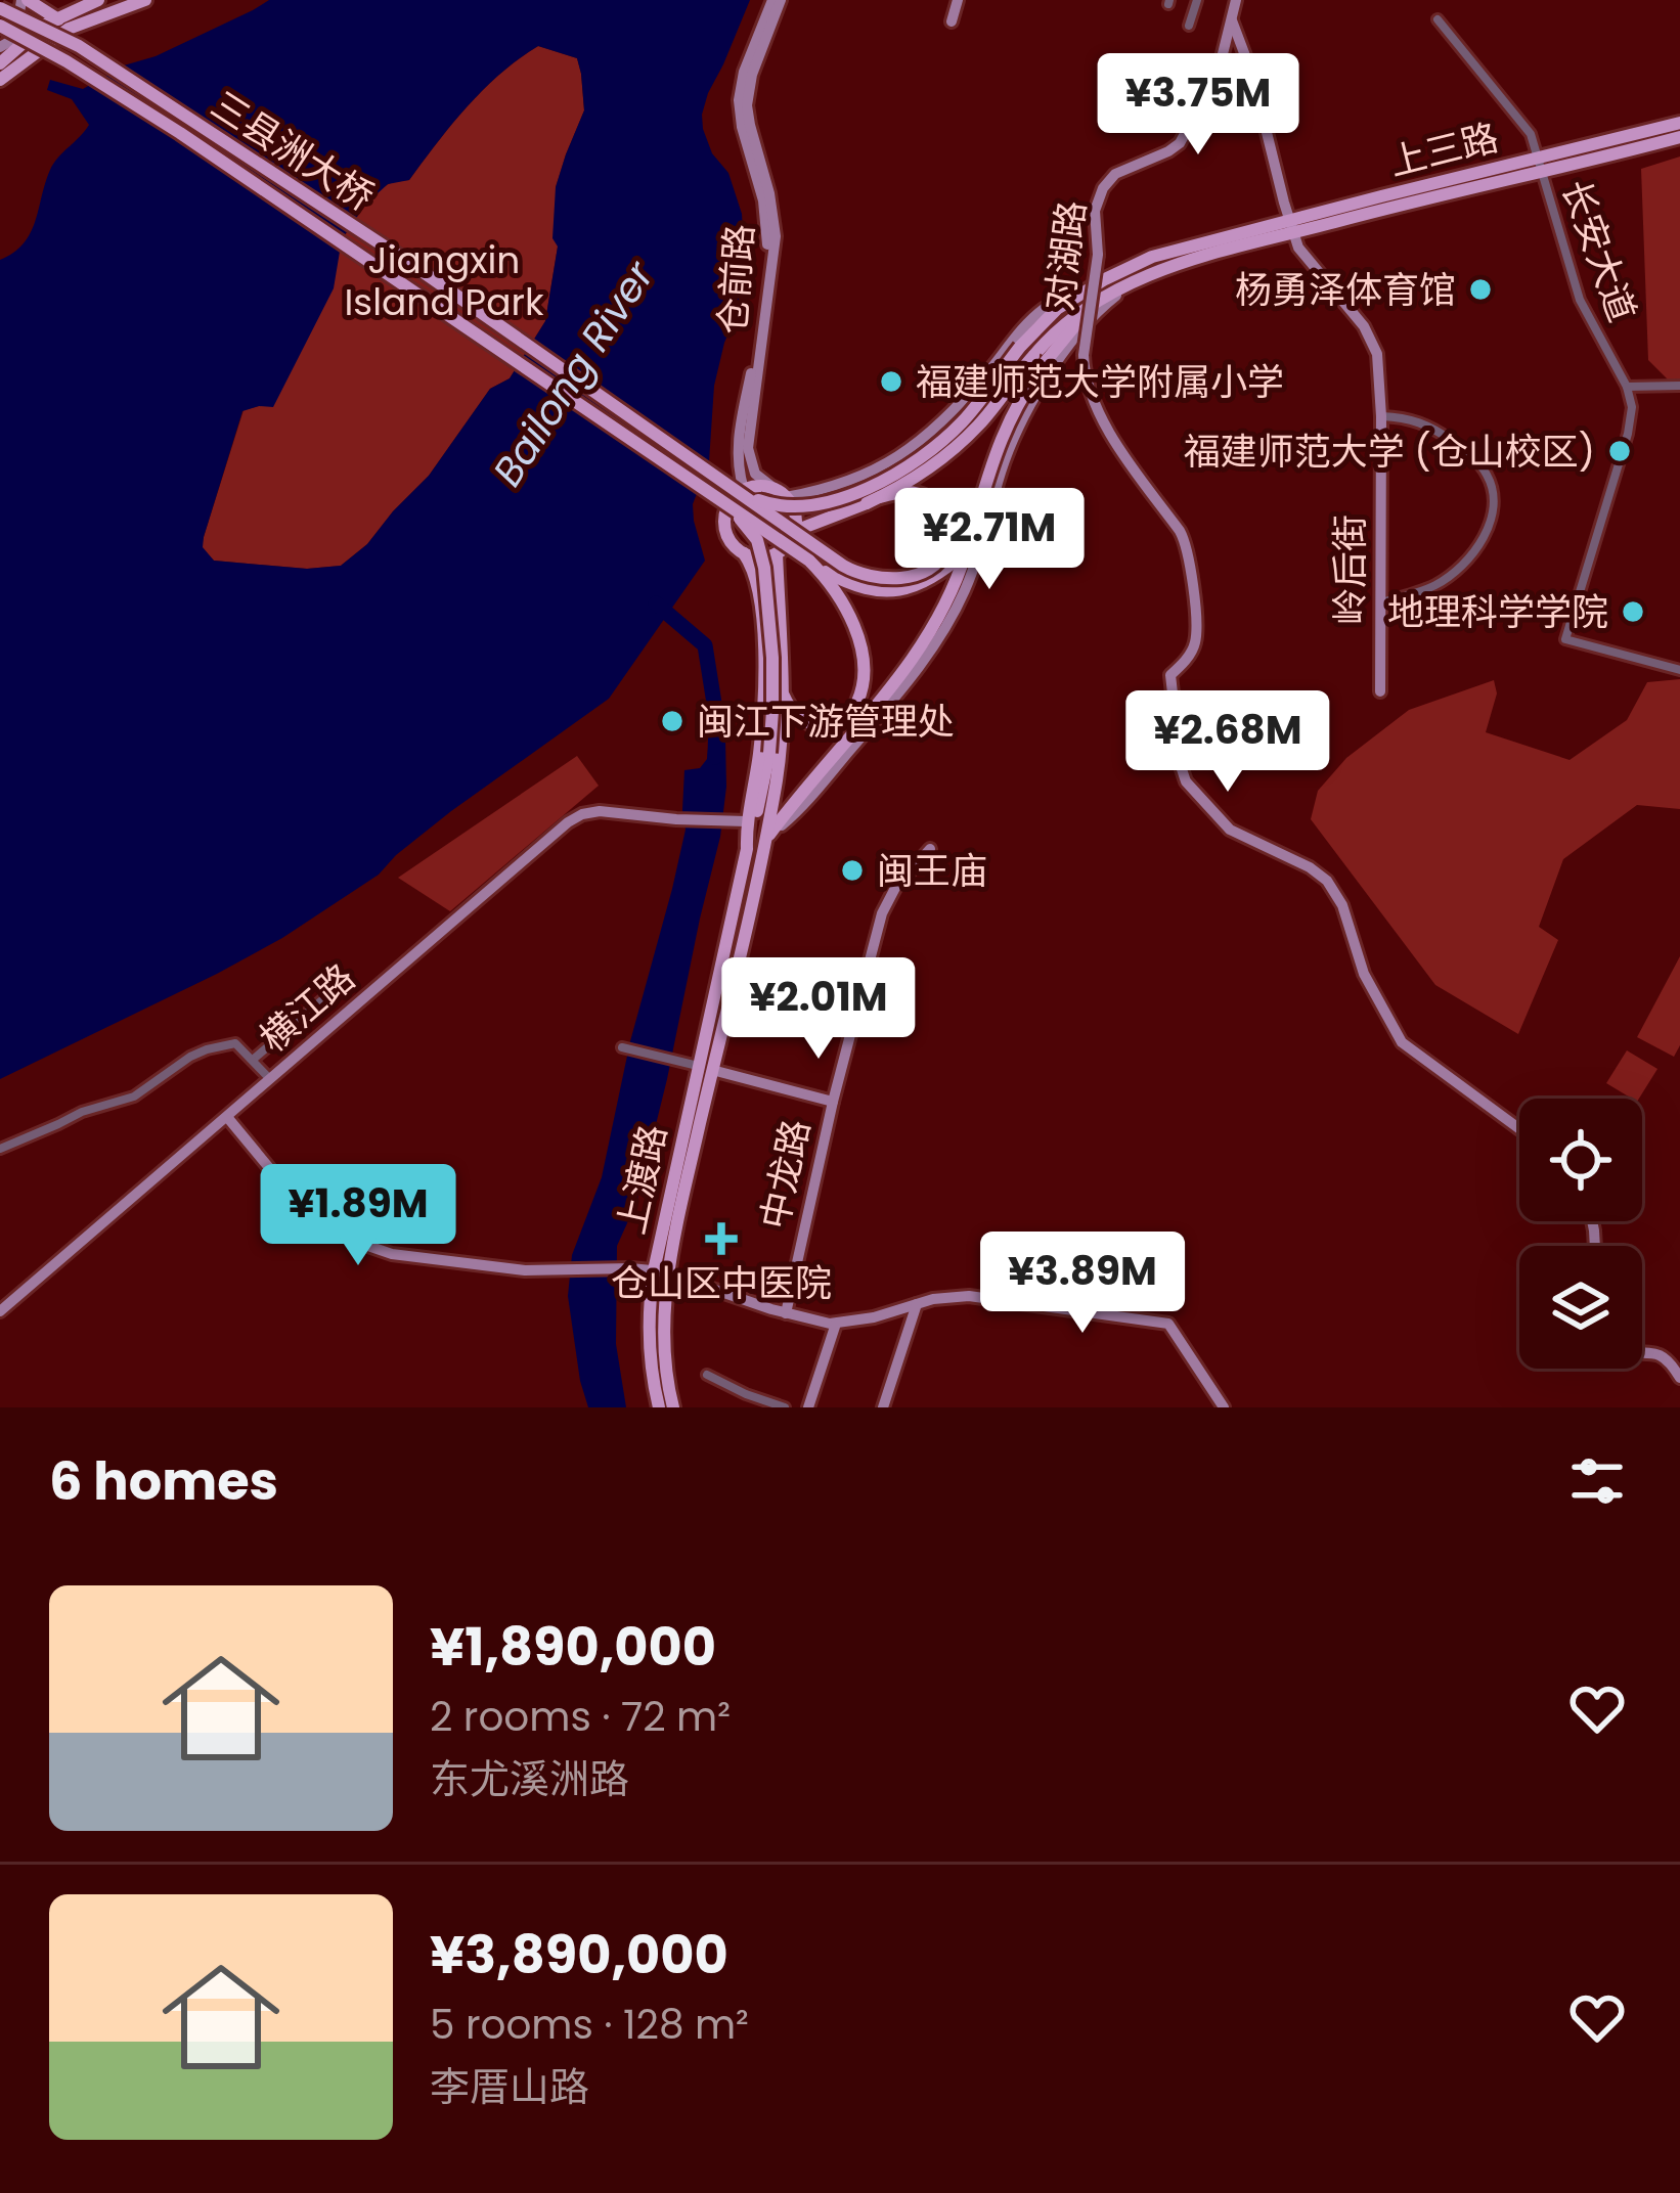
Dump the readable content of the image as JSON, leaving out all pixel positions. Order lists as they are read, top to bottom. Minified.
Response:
{"streets":{"main road":["上三路","三县洲大桥","上渡路"],"street":["长安大道","对湖路","仓前路","岭后街","横江路","中龙路"]},"crossings":[["上三路","长安大道"],["上三路","岭后街"],["仓前路","上渡路"],["横江路","上渡路"]],"water":["Bailong River"],"parks":["Jiangxin Island Park"],"places":{"other":["杨勇泽体育馆","福建师范大学附属小学","福建师范大学 (仓山校区)","地理科学学院","闽江下游管理处","闽王庙"],"health":["仓山区中医院"]},"page":{"price":["¥3.75M","¥2.71M","¥2.68M","¥2.01M","¥1.89M","¥3.89M"],"heading":"6 homes","list":[{"name":"¥1,890,000","note":"2 rooms · 72 m² · 东尤溪洲路"},{"name":"¥3,890,000","note":"5 rooms · 128 m² · 李厝山路"}]}}
